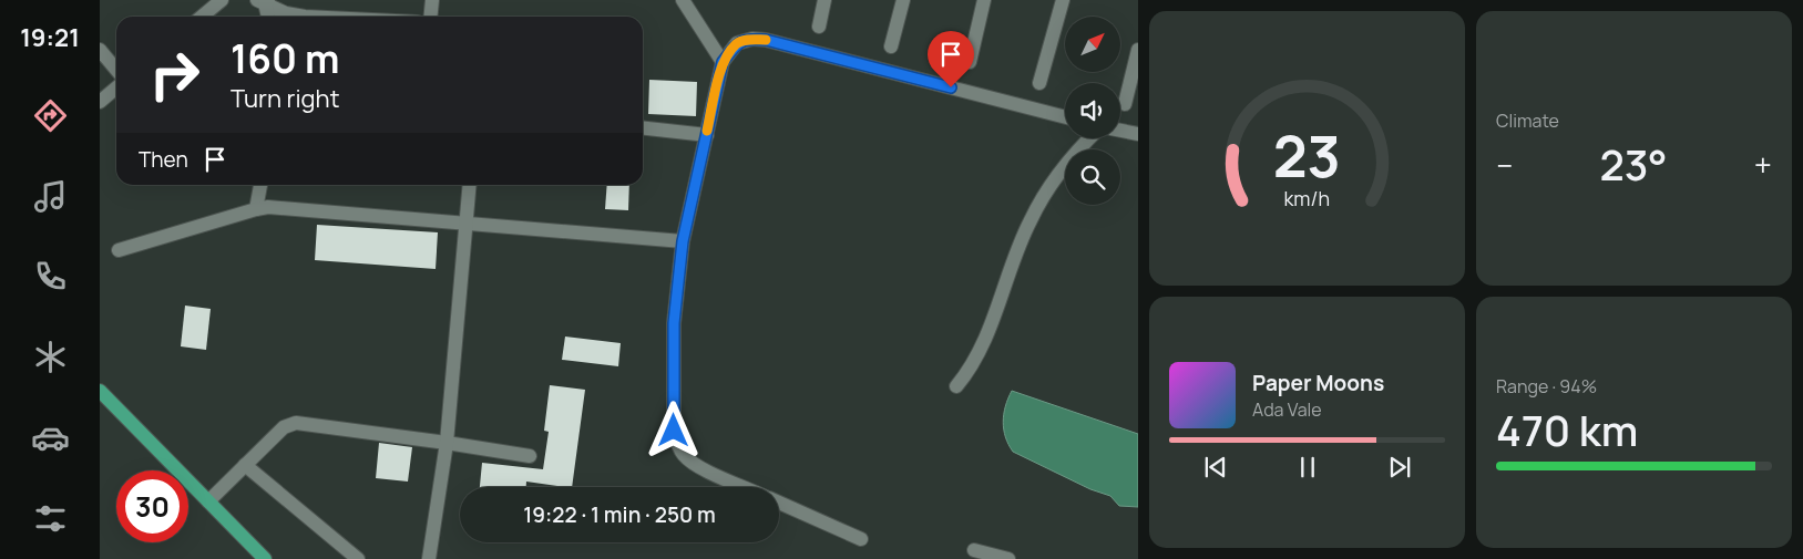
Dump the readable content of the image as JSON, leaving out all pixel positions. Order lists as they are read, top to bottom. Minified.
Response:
{"north":"top right","page":{"tabs":"19:21","tile":["Climate",["Range · 94%","470 km"]],"turn":["160 m","Turn right"],"then":"Then","heat":["−","23°","+"],"song":["Paper Moons","Ada Vale"],"limit":"30","trip":"19:22 · 1 min · 250 m","gauge":["23","km/h"]}}
